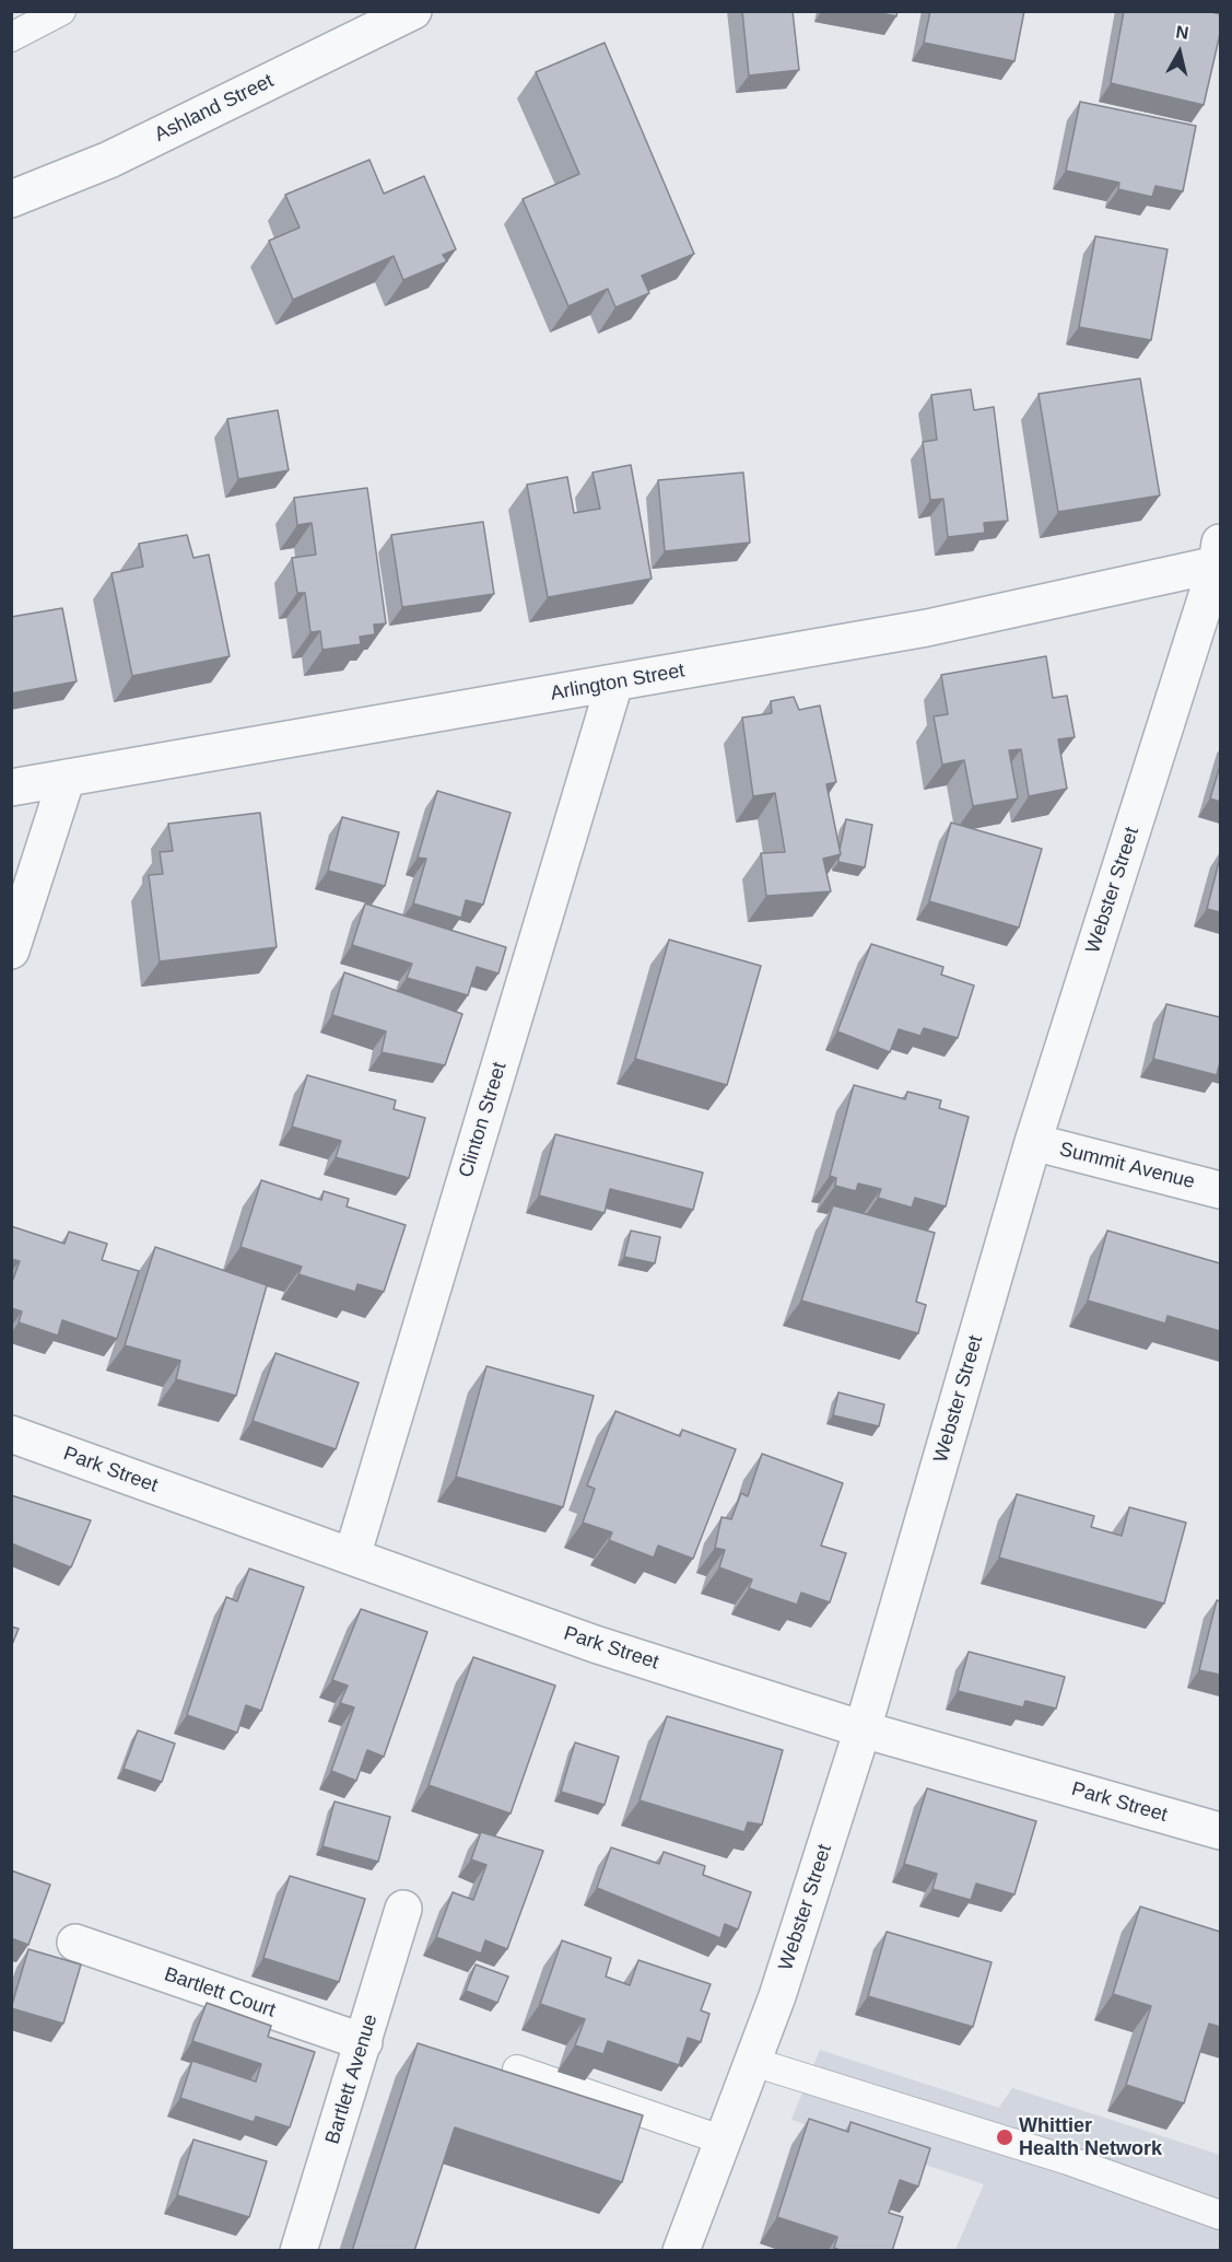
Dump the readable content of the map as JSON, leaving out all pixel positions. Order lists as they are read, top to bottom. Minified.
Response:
{"streets":{"street":["Ashland Street","Arlington Street","Webster Street","Clinton Street","Summit Avenue","Park Street","Bartlett Court","Bartlett Avenue"]},"crossings":[["Arlington Street","Webster Street"],["Arlington Street","Clinton Street"],["Webster Street","Summit Avenue"],["Webster Street","Park Street"],["Clinton Street","Park Street"],["Bartlett Court","Bartlett Avenue"]],"places":["Whittier Health Network"],"north":"top"}
